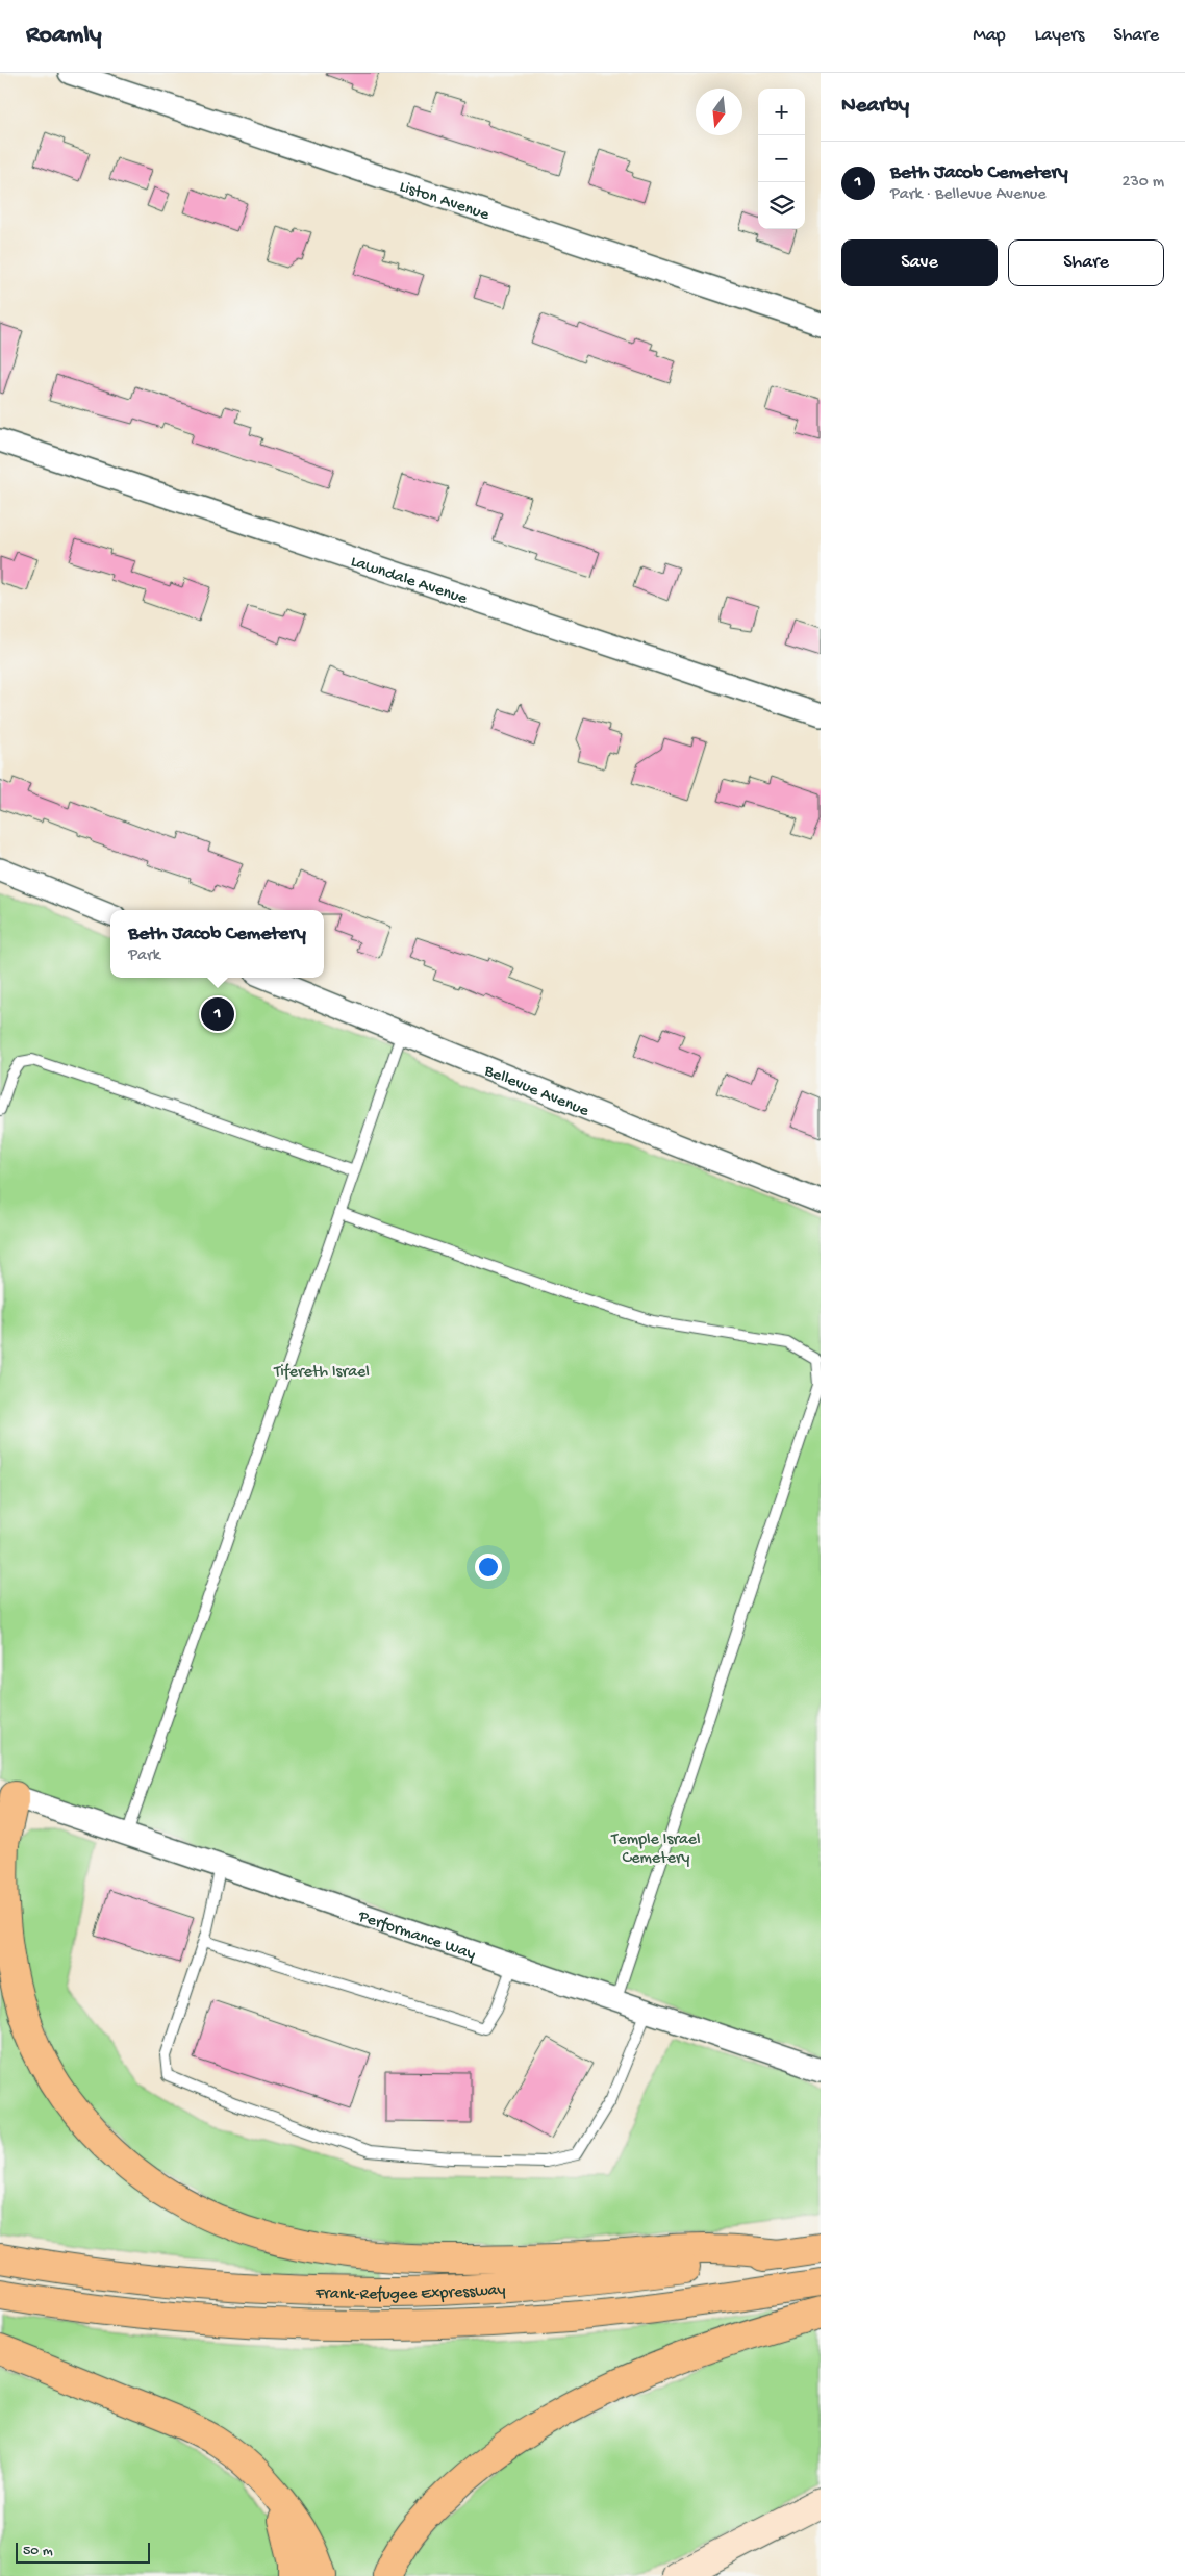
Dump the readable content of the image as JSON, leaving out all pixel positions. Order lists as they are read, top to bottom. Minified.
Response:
{"streets":{"highway":["Frank-Refugee Expressway"],"street":["Liston Avenue","Lawndale Avenue","Bellevue Avenue","Performance Way"]},"parks":["Tifereth Israel","Temple Israel Cemetery"],"scale_bar":"50 m","north":"bottom","page":{"header":"Roamly","nav":["Map","Layers","Share"],"heading":"Nearby","map_buttons":["+","−"],"list":[{"mark":"1","name":"Beth Jacob Cemetery","note":"Park · Bellevue Avenue","value":"230 m"}],"buttons":["Save","Share"],"popup":["Beth Jacob Cemetery","Park"],"pins":"1","scale":"50 m"}}
